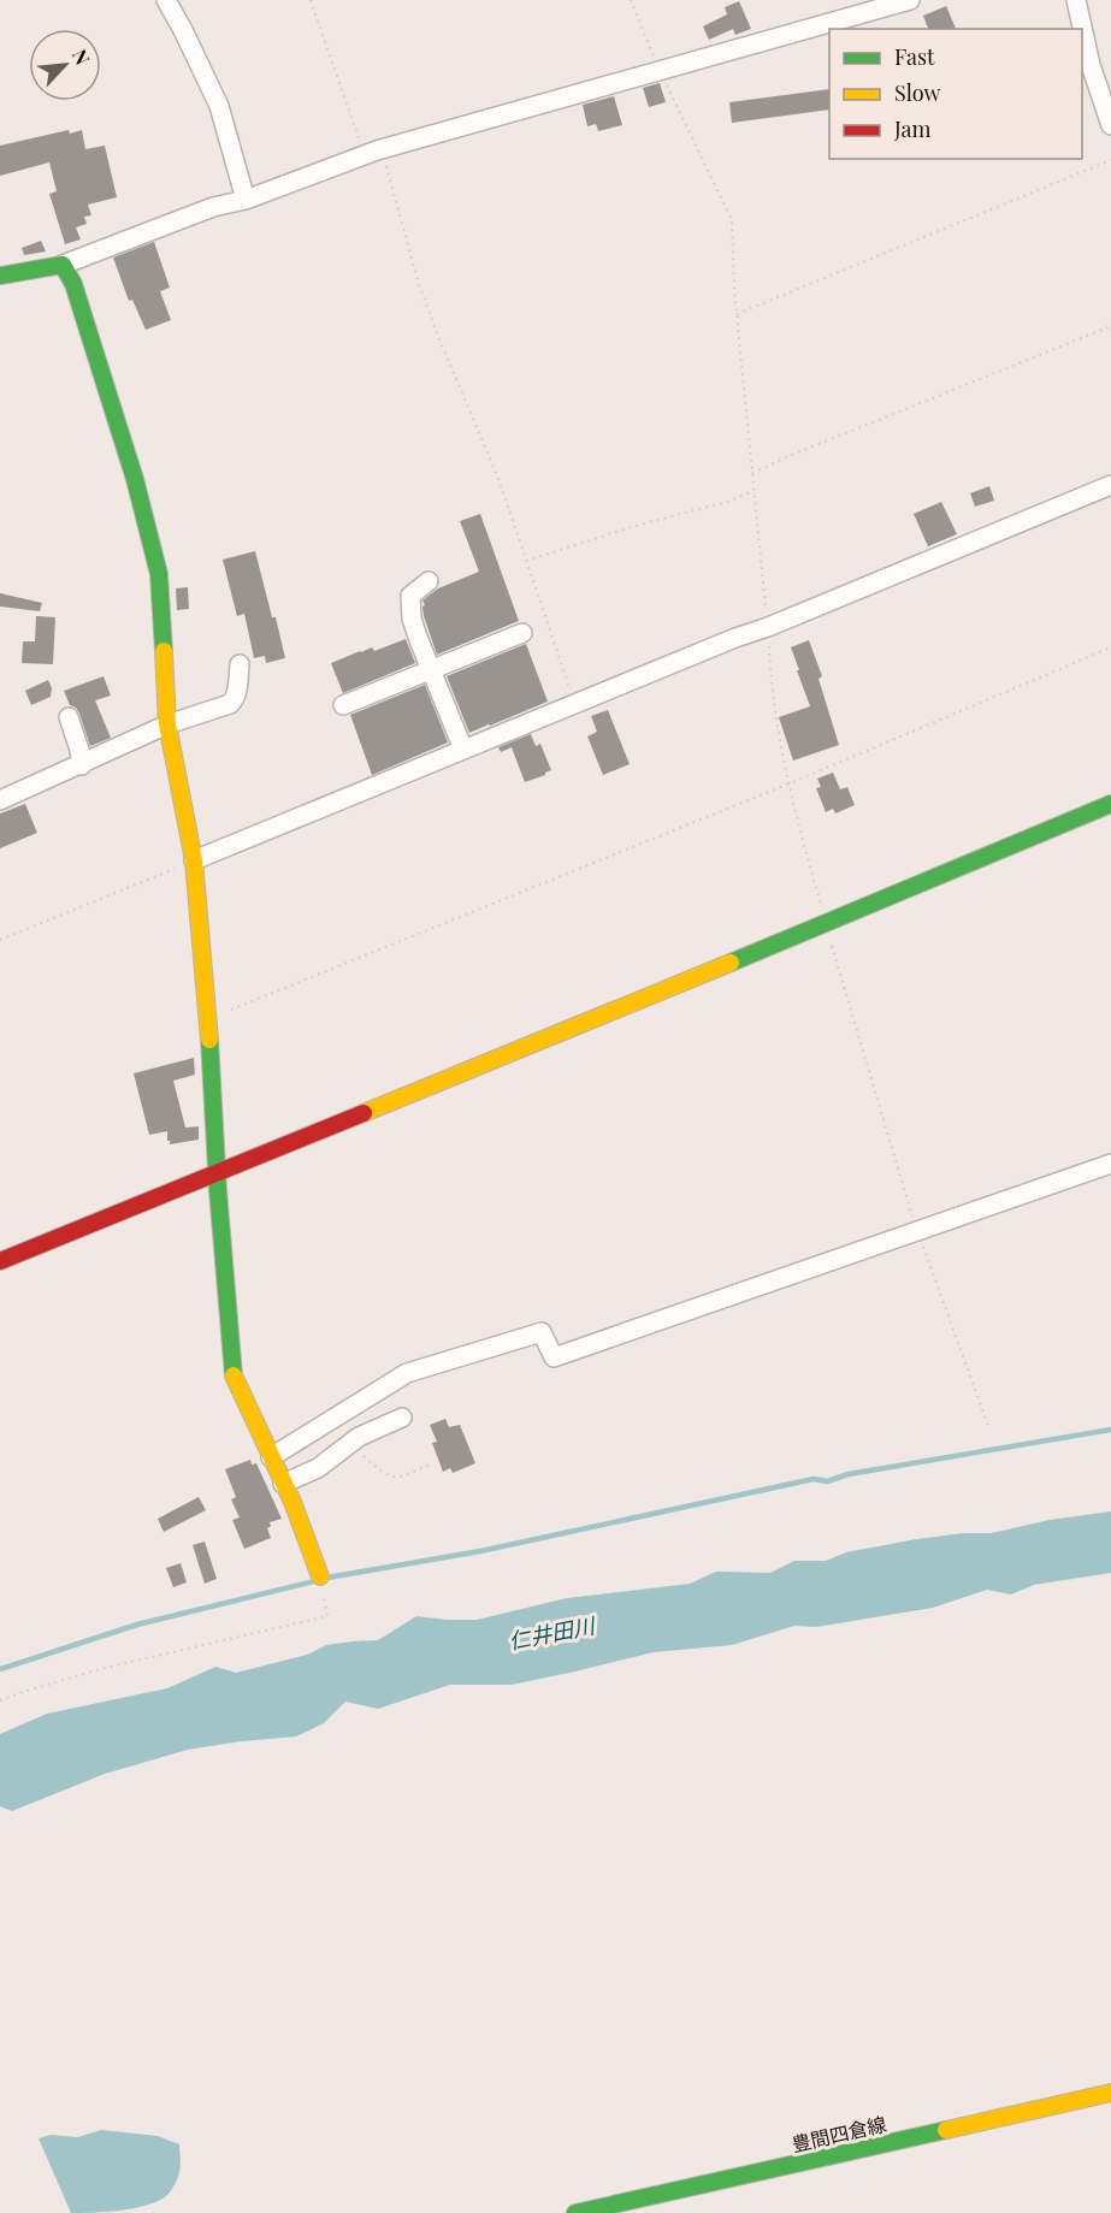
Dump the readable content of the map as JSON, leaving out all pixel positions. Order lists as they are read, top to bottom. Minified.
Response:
{"streets":{"street":["豊間四倉線"]},"water":["仁井田川"],"legend":["Fast","Slow","Jam"],"north":"top right"}
